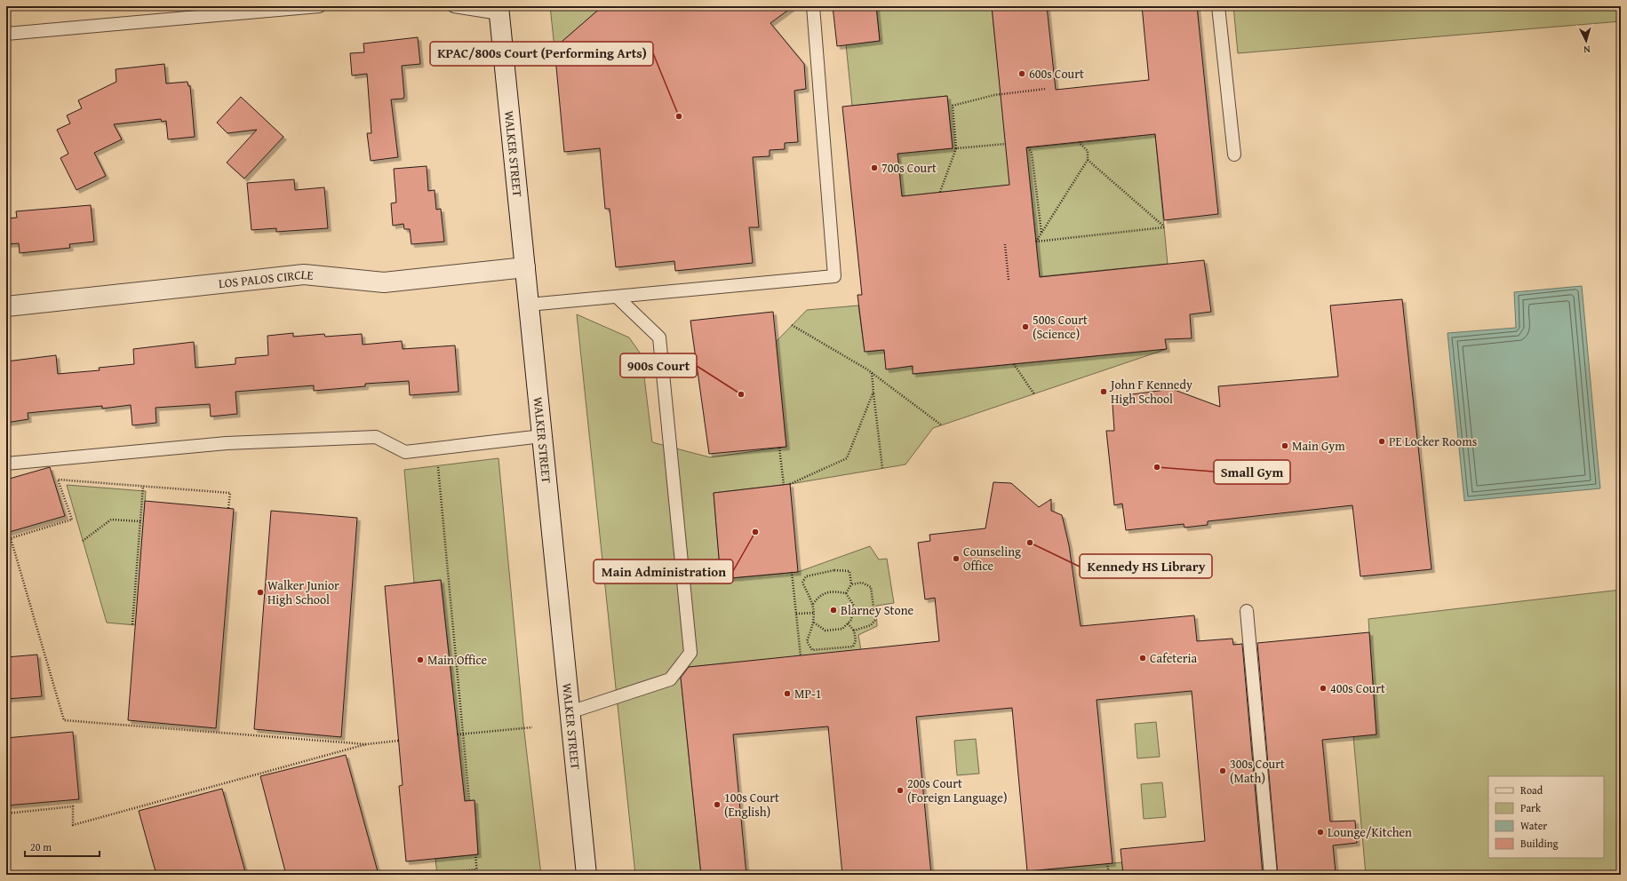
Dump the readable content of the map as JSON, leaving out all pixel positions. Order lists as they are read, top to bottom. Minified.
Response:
{"streets":{"main road":["WALKER STREET","LOS PALOS CIRCLE"]},"crossings":[["WALKER STREET","LOS PALOS CIRCLE"]],"places":["600s Court","KPAC/800s Court (Performing Arts)","700s Court","500s Court (Science)","John F Kennedy High School","900s Court","PE Locker Rooms","Main Gym","Small Gym","Main Administration","Kennedy HS Library","Counseling Office","Walker Junior High School","Blarney Stone","Cafeteria","Main Office","400s Court","MP-1","300s Court (Math)","200s Court (Foreign Language)","100s Court (English)","Lounge/Kitchen"],"legend":["Road","Park","Water","Building"],"scale_bar":"20 m","north":"bottom"}
